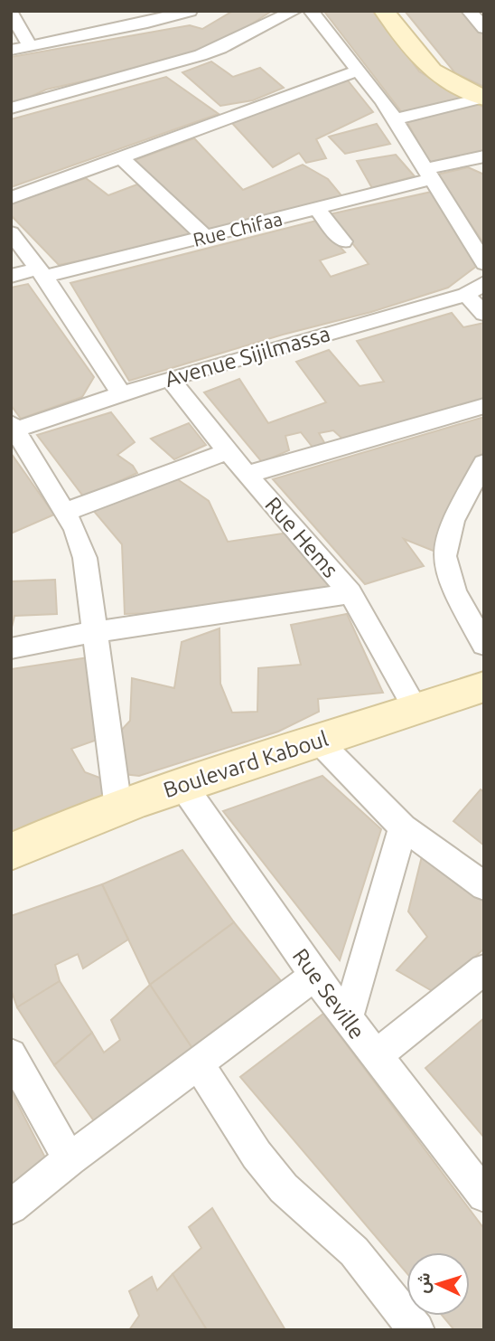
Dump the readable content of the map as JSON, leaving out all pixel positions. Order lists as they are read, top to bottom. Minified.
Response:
{"streets":{"street":["Rue Chifaa","Avenue Sijilmassa","Rue Hems","Boulevard Kaboul","Rue Seville"]},"crossings":[["Avenue Sijilmassa","Rue Hems"],["Rue Hems","Boulevard Kaboul"],["Boulevard Kaboul","Rue Seville"]],"north":"left"}
